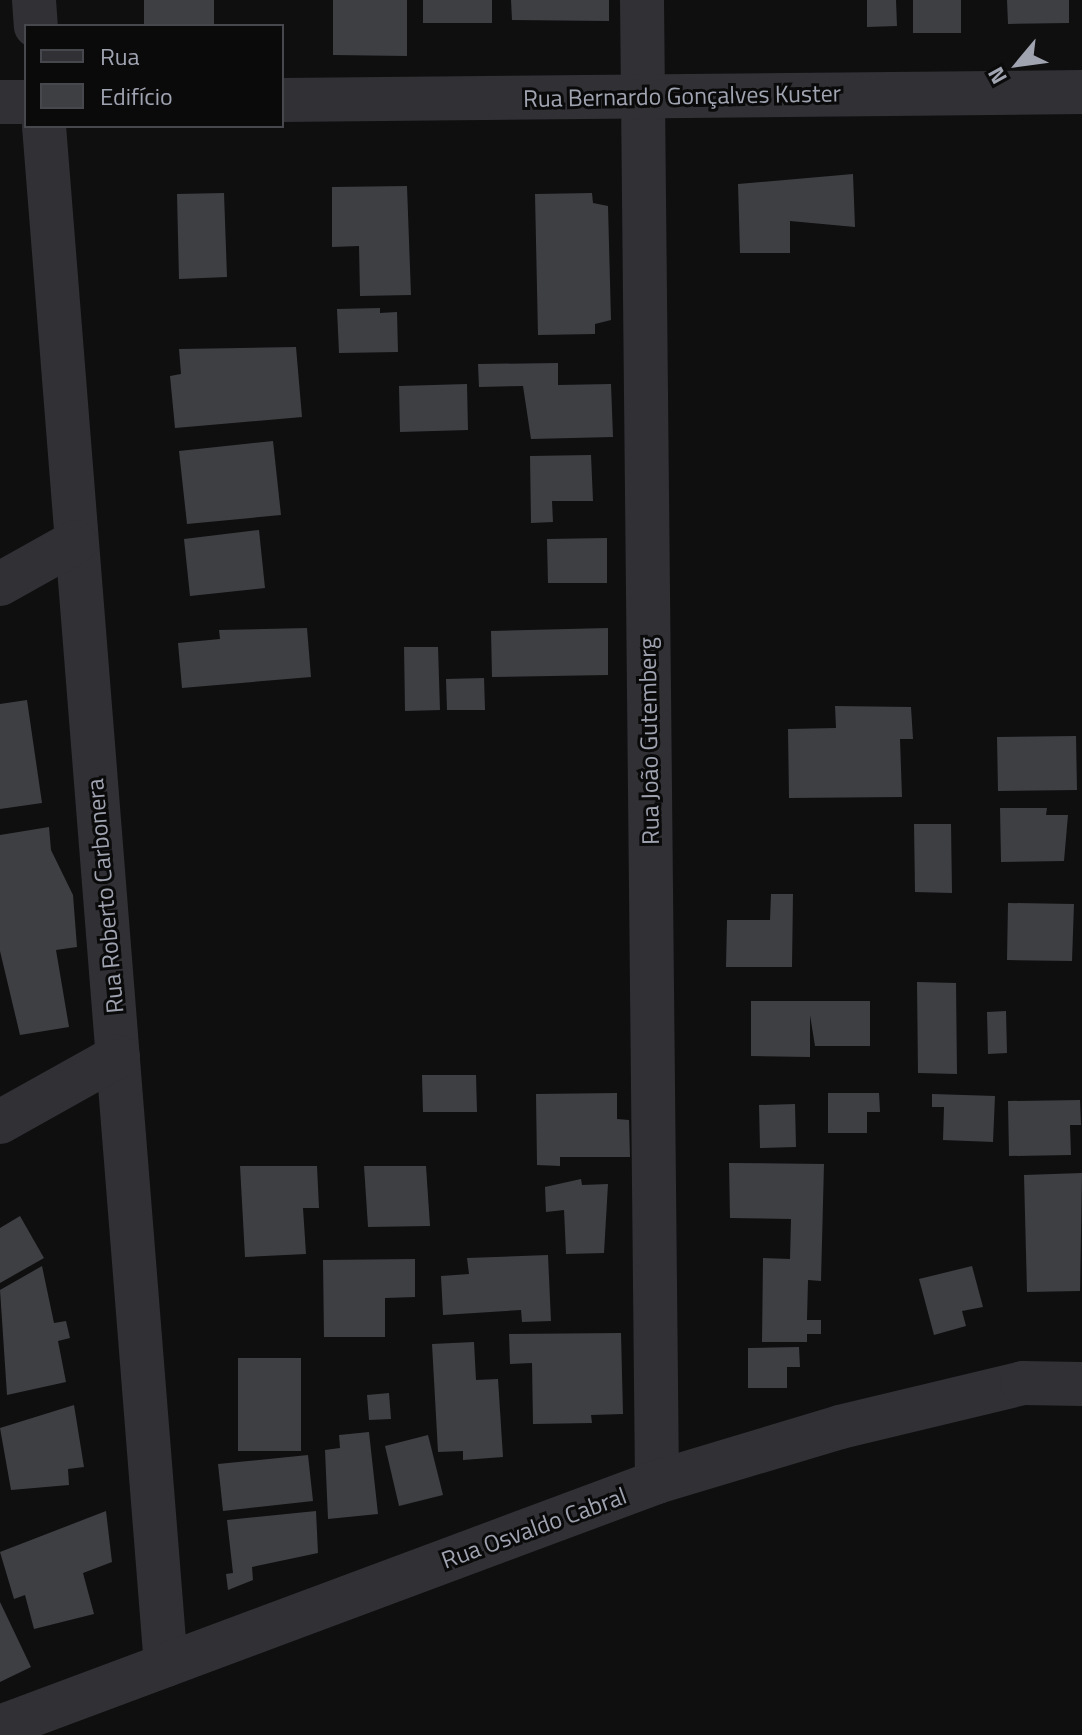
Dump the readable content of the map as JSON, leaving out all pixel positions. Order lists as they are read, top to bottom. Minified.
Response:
{"streets":{"street":["Rua Bernardo Gonçalves Kuster","Rua João Gutemberg","Rua Roberto Carbonera","Rua Osvaldo Cabral"]},"crossings":[["Rua Bernardo Gonçalves Kuster","Rua João Gutemberg"],["Rua João Gutemberg","Rua Osvaldo Cabral"],["Rua Roberto Carbonera","Rua Osvaldo Cabral"]],"legend":["Rua","Edifício"],"north":"bottom left"}
